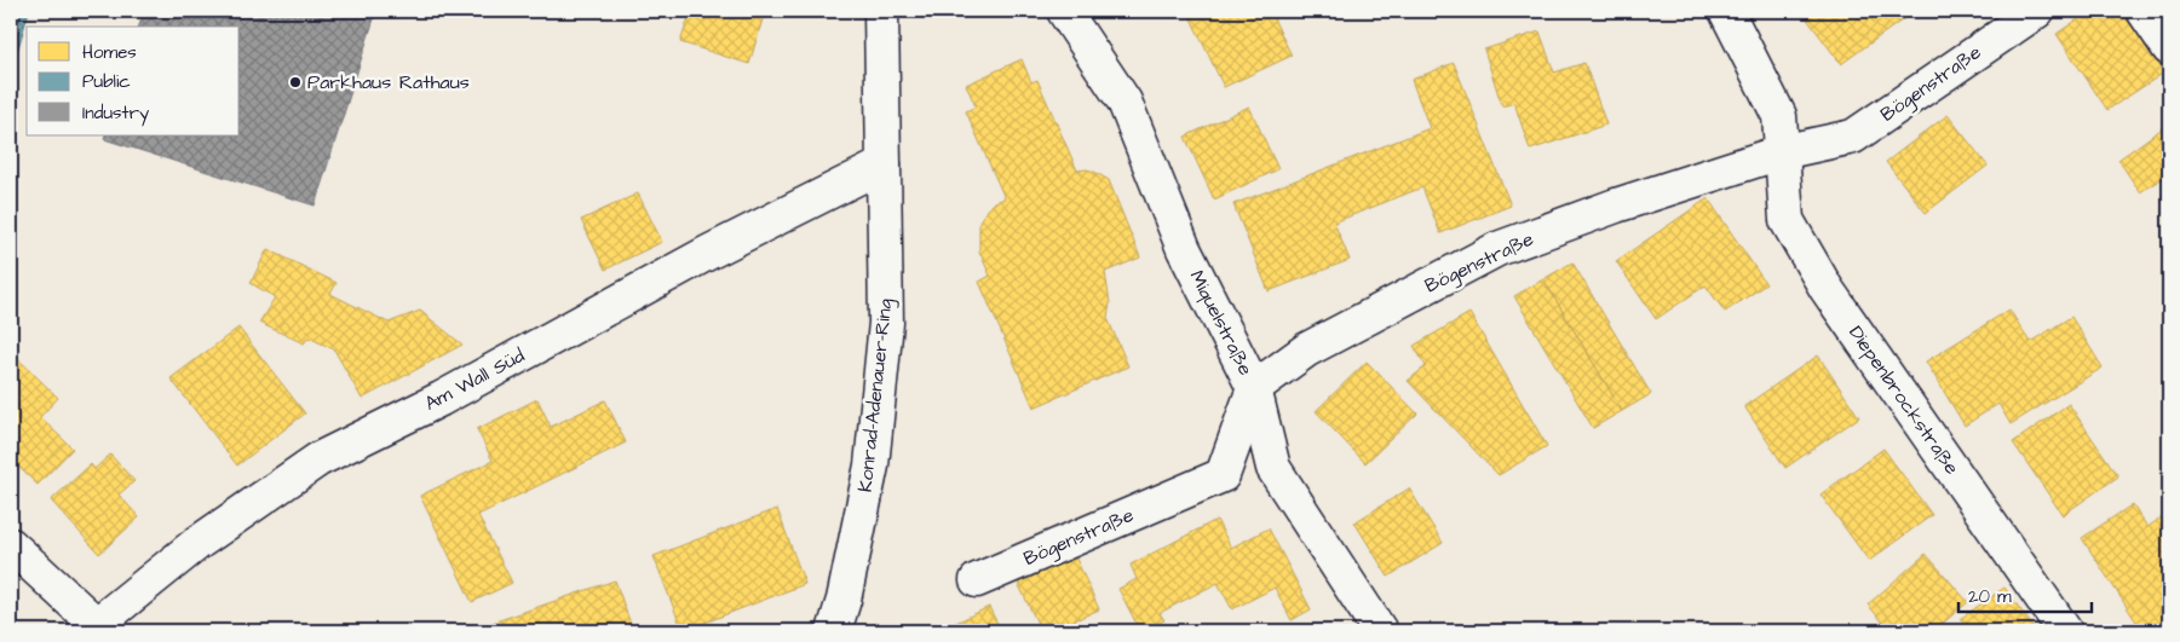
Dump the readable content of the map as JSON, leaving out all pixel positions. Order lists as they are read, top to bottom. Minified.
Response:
{"streets":{"street":["Bögenstraße","Miquelstraße","Am Wall Süd","Konrad-Adenauer-Ring","Diepenbrockstraße"]},"crossings":[["Bögenstraße","Miquelstraße"],["Bögenstraße","Diepenbrockstraße"],["Am Wall Süd","Konrad-Adenauer-Ring"]],"places":["Parkhaus Rathaus"],"legend":["Homes","Public","Industry"],"scale_bar":"20 m"}
